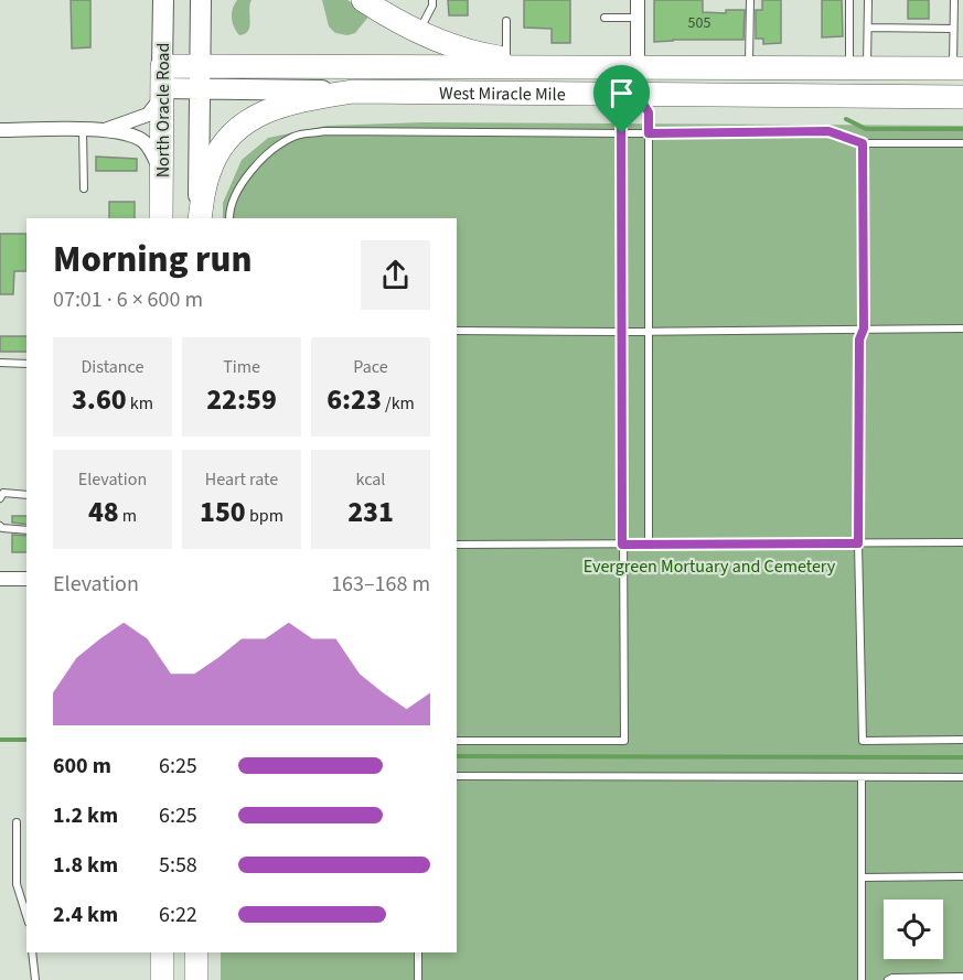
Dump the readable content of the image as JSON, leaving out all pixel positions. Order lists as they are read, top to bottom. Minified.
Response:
{"streets":{"highway":["West Miracle Mile","North Oracle Road"]},"crossings":[["West Miracle Mile","North Oracle Road"]],"parks":["Evergreen Mortuary and Cemetery"],"house_numbers":["505"],"page":{"heading":["Morning run","07:01 · 6 × 600 m"],"stats":[["Distance","3.60 km"],["Time","22:59"],["Pace","6:23 /km"],["Elevation","48 m"],["Heart rate","150 bpm"],["kcal","231"]],"chart":["Elevation","163–168 m"],"list":[{"name":"600 m","note":"6:25"},{"name":"1.2 km","note":"6:25"},{"name":"1.8 km","note":"5:58"},{"name":"2.4 km","note":"6:22"}]}}
